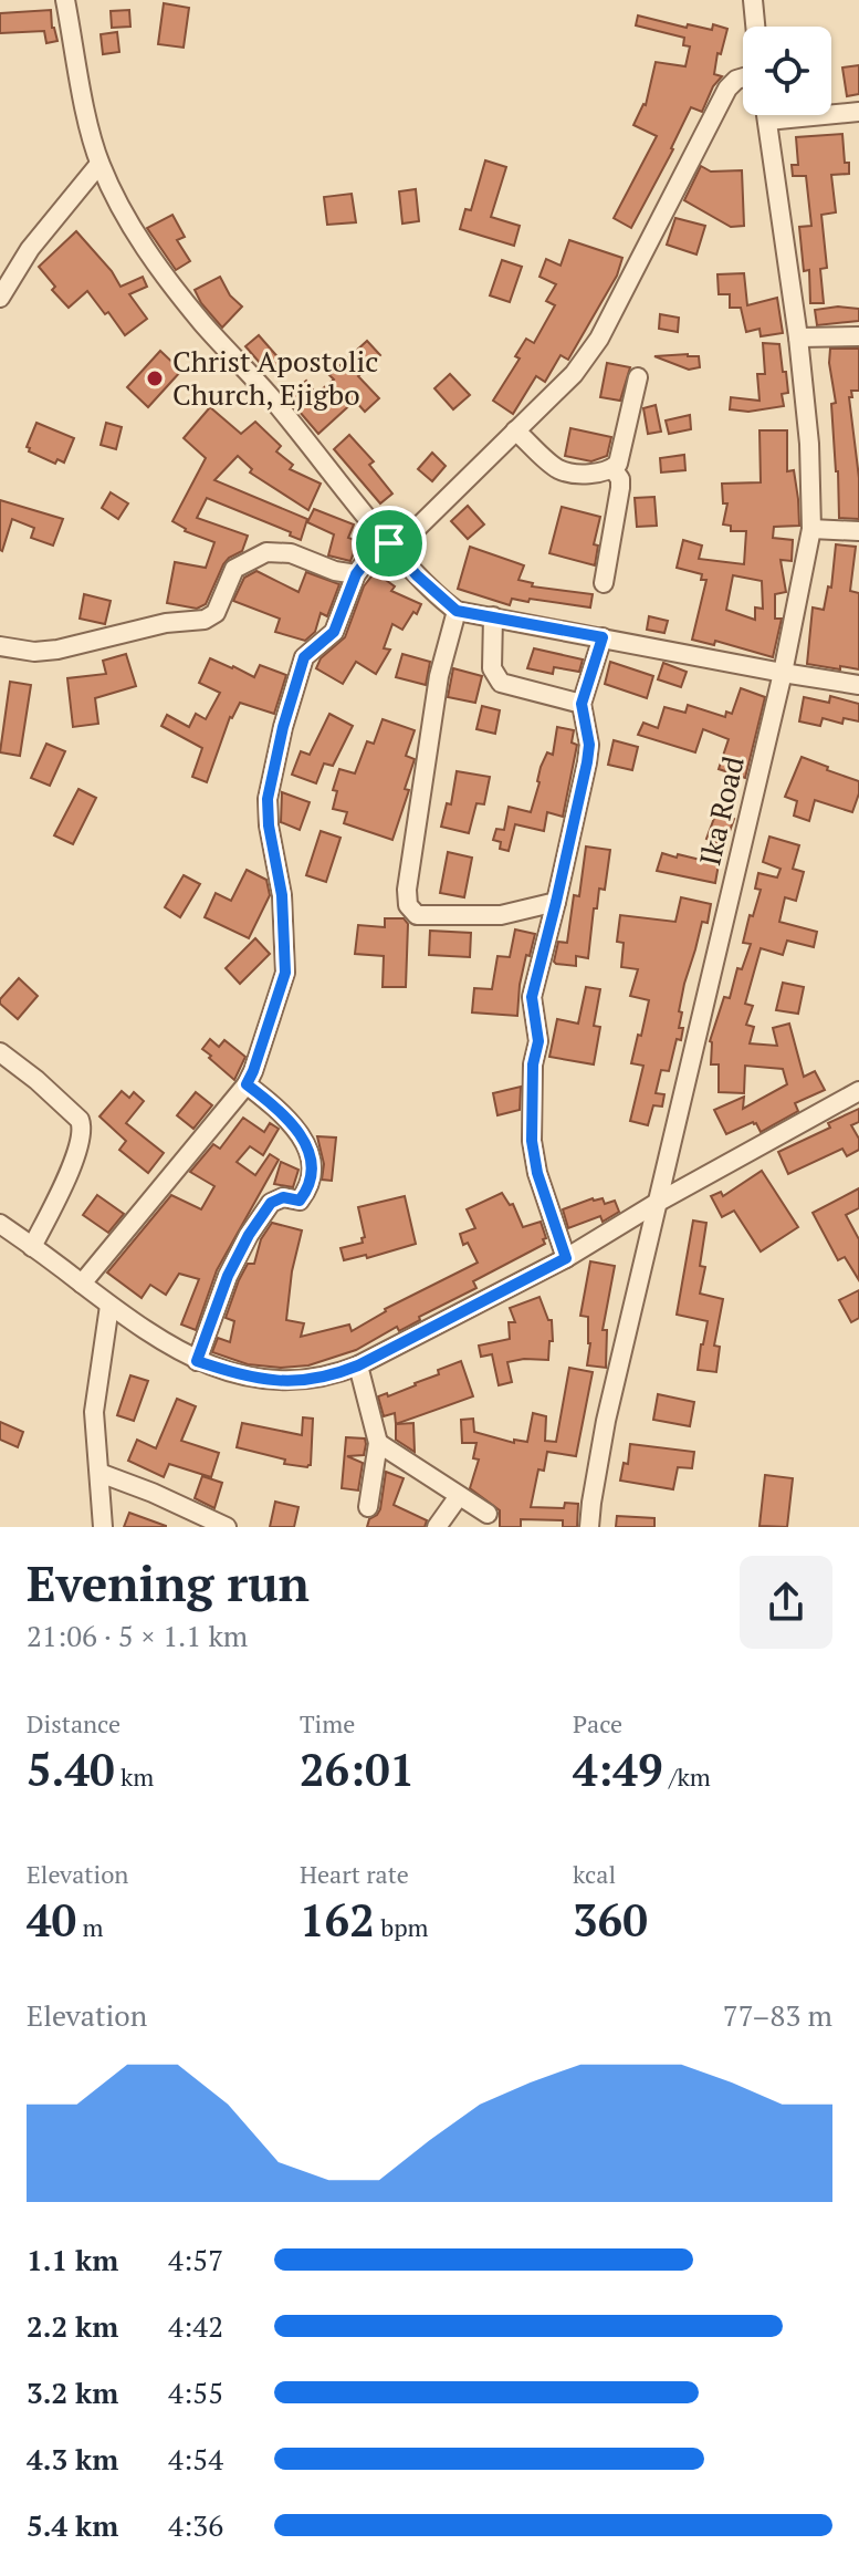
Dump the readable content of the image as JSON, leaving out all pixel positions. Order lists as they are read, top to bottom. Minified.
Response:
{"streets":{"street":["Ika Road"]},"places":["Christ Apostolic Church, Ejigbo"],"page":{"heading":["Evening run","21:06 · 5 × 1.1 km"],"stats":[["Distance","5.40 km"],["Time","26:01"],["Pace","4:49 /km"],["Elevation","40 m"],["Heart rate","162 bpm"],["kcal","360"]],"chart":["Elevation","77–83 m"],"list":[{"name":"1.1 km","note":"4:57"},{"name":"2.2 km","note":"4:42"},{"name":"3.2 km","note":"4:55"},{"name":"4.3 km","note":"4:54"},{"name":"5.4 km","note":"4:36"}]}}
